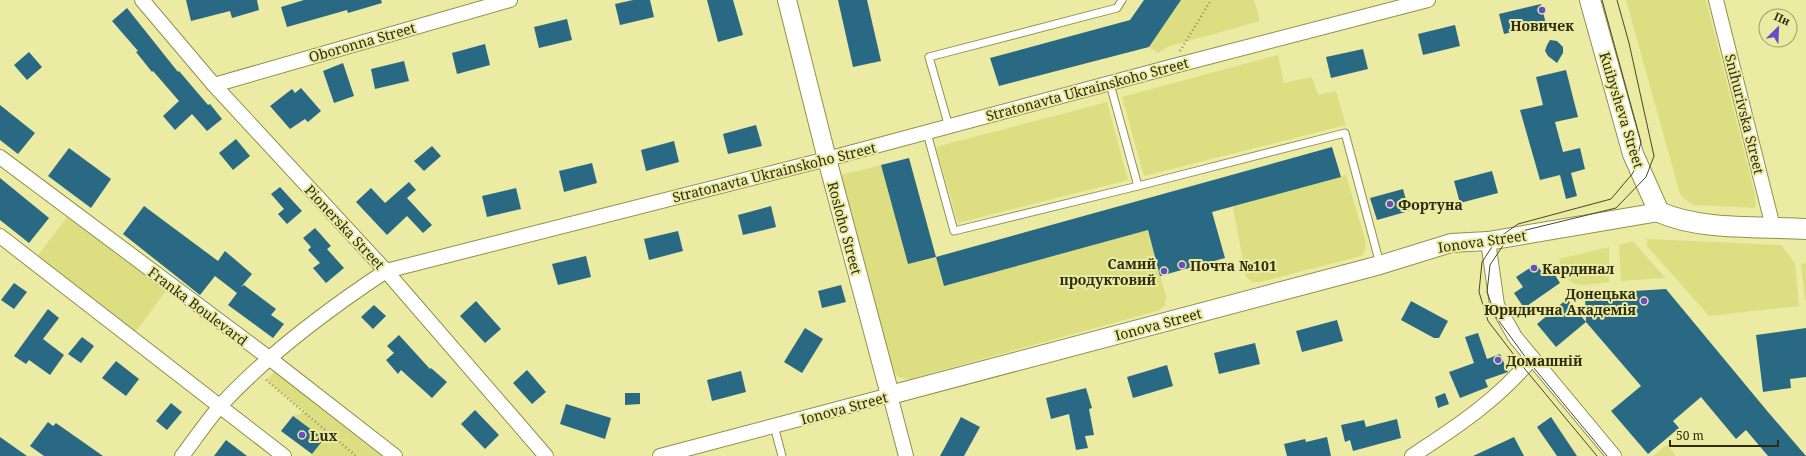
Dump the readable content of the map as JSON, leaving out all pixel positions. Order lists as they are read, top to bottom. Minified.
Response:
{"streets":{"main road":["Kuibysheva Street"],"street":["Oboronna Street","Stratonavta Ukrainskoho Street","Snihurivska Street","Pionerska Street","Rosloho Street","Ionova Street","Franka Boulevard"]},"crossings":[["Oboronna Street","Pionerska Street"],["Stratonavta Ukrainskoho Street","Pionerska Street"],["Stratonavta Ukrainskoho Street","Rosloho Street"],["Stratonavta Ukrainskoho Street","Franka Boulevard"],["Kuibysheva Street","Ionova Street"],["Rosloho Street","Ionova Street"]],"places":["Новичек","Фортуна","Почта №101","Кардинал","Самий продуктовий","Донецька Юридична Академія","Домашній","Lux"],"scale_bar":"50 m","north":"top right"}
